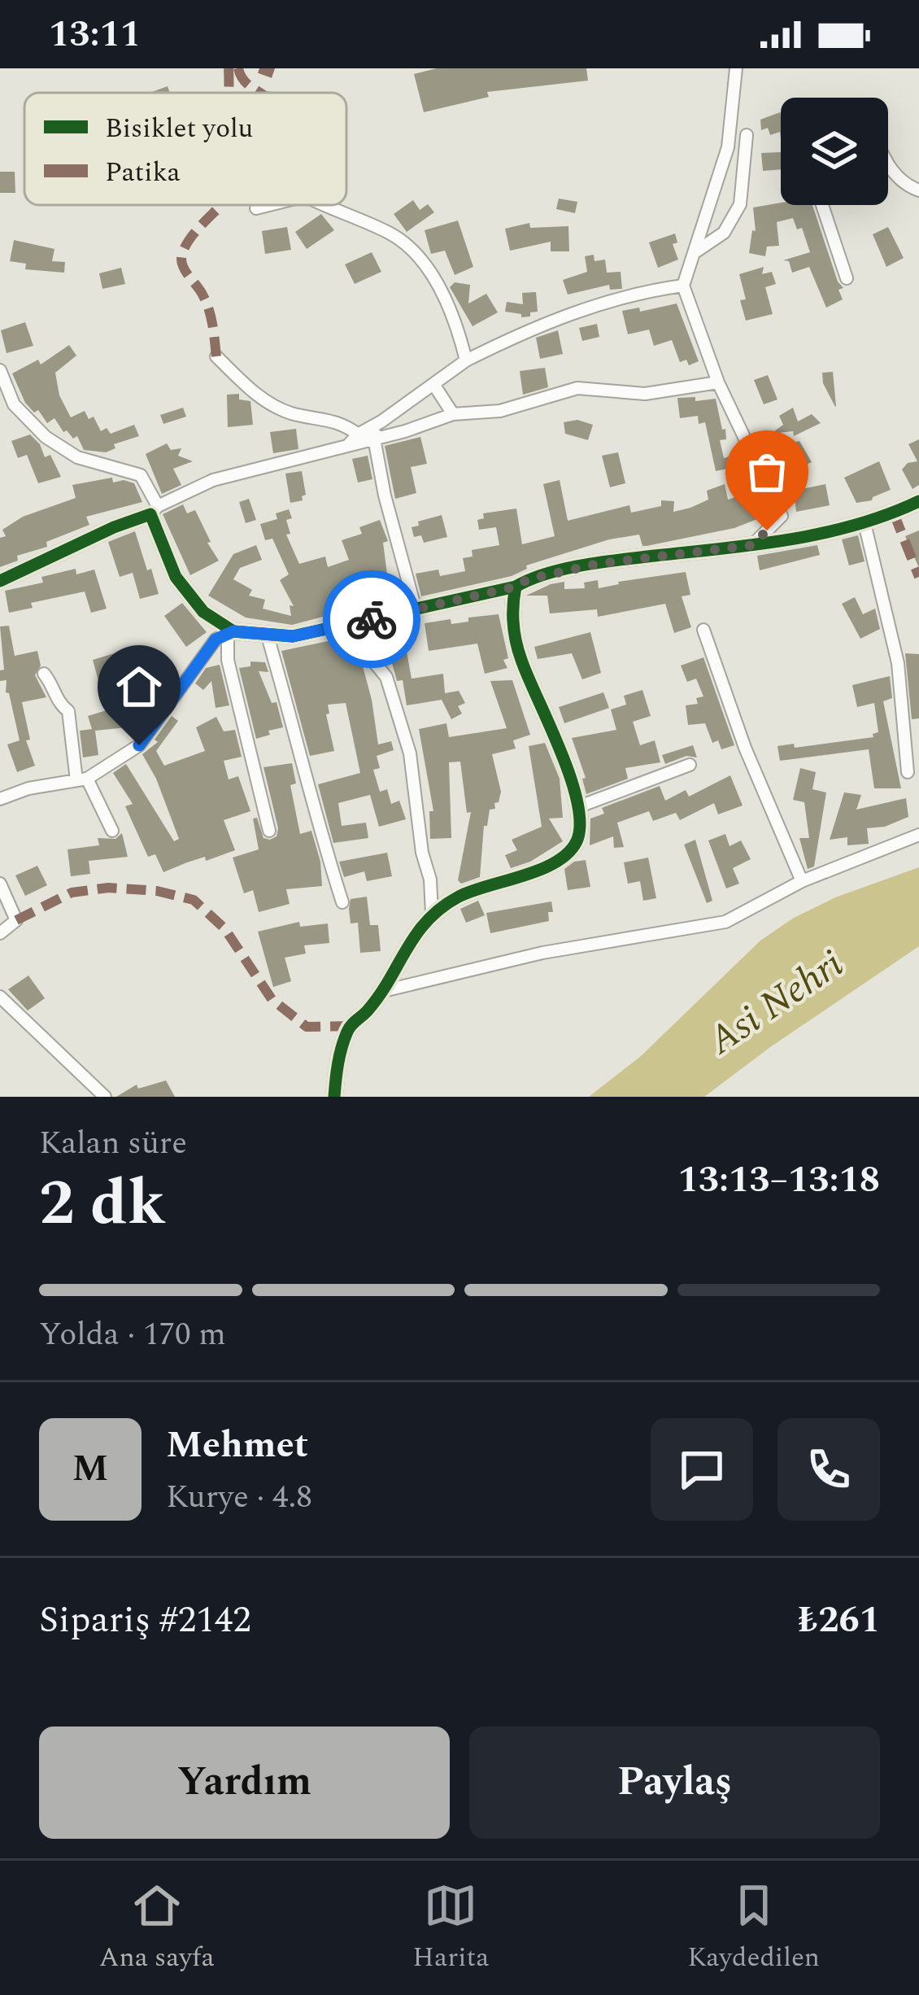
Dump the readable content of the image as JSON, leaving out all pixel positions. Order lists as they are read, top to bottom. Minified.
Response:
{"water":["Asi Nehri"],"legend":["Bisiklet yolu","Patika"],"page":{"status":"13:11","heading":["2 dk","Kalan süre","13:13–13:18"],"panel":["Mehmet","Kurye · 4.8","Sipariş #2142","₺261"],"bar":"Yolda · 170 m","round":"M","buttons":["Yardım","Paylaş"],"tabs":["Ana sayfa","Harita","Kaydedilen"]}}
